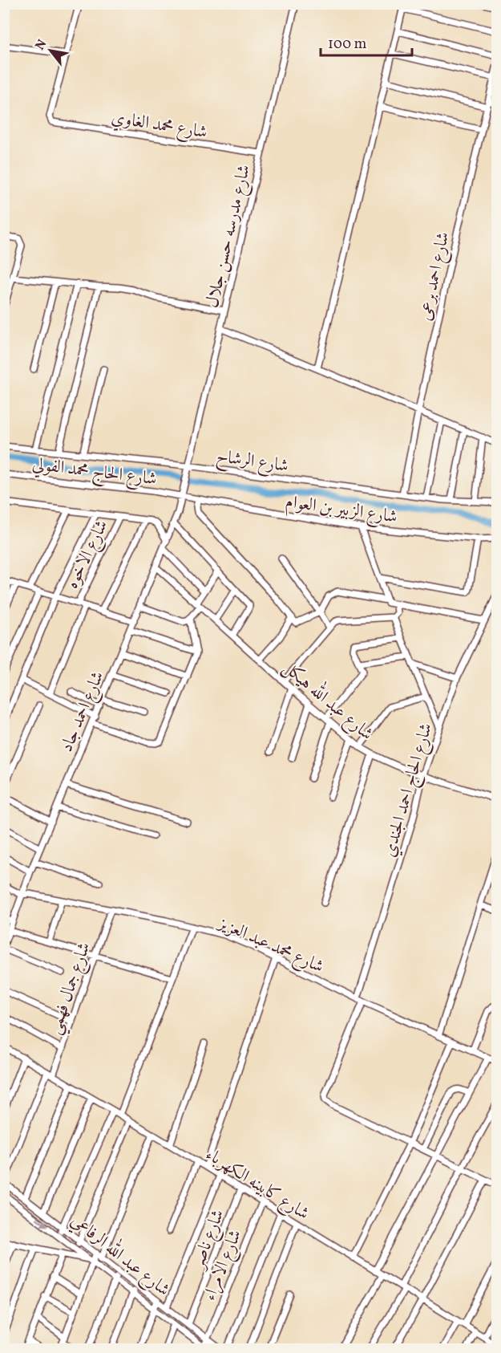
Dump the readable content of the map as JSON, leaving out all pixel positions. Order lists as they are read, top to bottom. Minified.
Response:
{"streets":{"street":["شارع محمد الغاوي","شارع مدرسه حسن جلال","شارع احمد برعى","شارع الرشاح","شارع الحاج محمد الفولي","شارع الزبير بن العوام","شارع الاخوه","شارع عبد الله هيكل","شارع احمد جاد","شارع الحاج احمد الجندي","شارع محمد عبد العزيز","شارع جمال فهمي","شارع كابينه الكهرباء","شارع ناصر","شارع عبد الله الرفاعي","شارع الامراء"]},"crossings":[["شارع محمد الغاوي","شارع مدرسه حسن جلال"],["شارع مدرسه حسن جلال","شارع الرشاح"],["شارع مدرسه حسن جلال","شارع احمد جاد"],["شارع احمد برعى","شارع الرشاح"],["شارع الحاج محمد الفولي","شارع الزبير بن العوام"],["شارع الحاج محمد الفولي","شارع احمد جاد"],["شارع الزبير بن العوام","شارع احمد جاد"],["شارع عبد الله هيكل","شارع احمد جاد"],["شارع عبد الله هيكل","شارع الحاج احمد الجندي"],["شارع احمد جاد","شارع محمد عبد العزيز"],["شارع الحاج احمد الجندي","شارع محمد عبد العزيز"],["شارع محمد عبد العزيز","شارع جمال فهمي"],["شارع جمال فهمي","شارع كابينه الكهرباء"],["شارع كابينه الكهرباء","شارع ناصر"],["شارع كابينه الكهرباء","شارع الامراء"],["شارع ناصر","شارع عبد الله الرفاعي"],["شارع عبد الله الرفاعي","شارع الامراء"]],"scale_bar":"100 m","north":"top left"}
